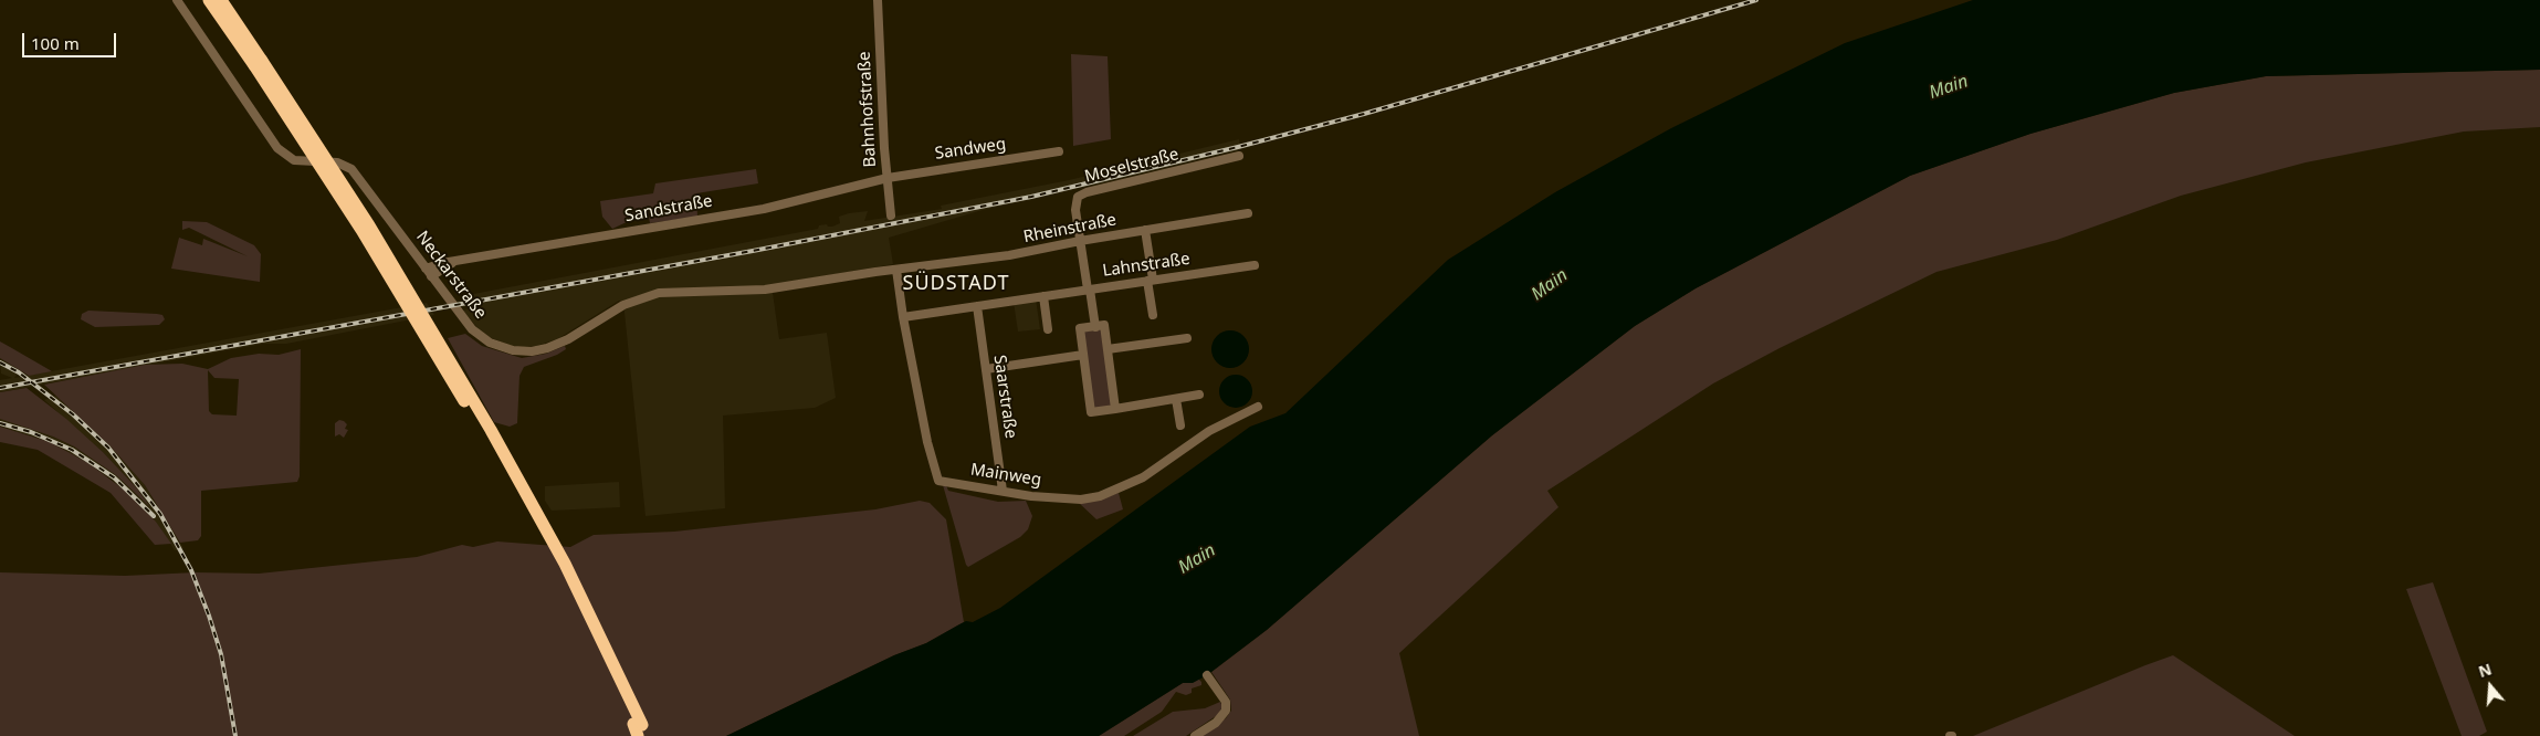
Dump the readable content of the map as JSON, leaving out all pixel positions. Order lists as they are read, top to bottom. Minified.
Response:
{"streets":{"street":["Bahnhofstraße","Sandweg","Moselstraße","Sandstraße","Rheinstraße","Lahnstraße","Neckarstraße","Saarstraße","Mainweg"]},"crossings":[["Bahnhofstraße","Sandweg"],["Bahnhofstraße","Sandstraße"],["Sandweg","Sandstraße"],["Moselstraße","Rheinstraße"],["Moselstraße","Lahnstraße"],["Sandstraße","Neckarstraße"],["Rheinstraße","Neckarstraße"],["Rheinstraße","Mainweg"],["Lahnstraße","Saarstraße"],["Lahnstraße","Mainweg"],["Neckarstraße","Mainweg"],["Saarstraße","Mainweg"]],"districts":["SÜDSTADT"],"water":["Main"],"scale_bar":"100 m","north":"top"}
